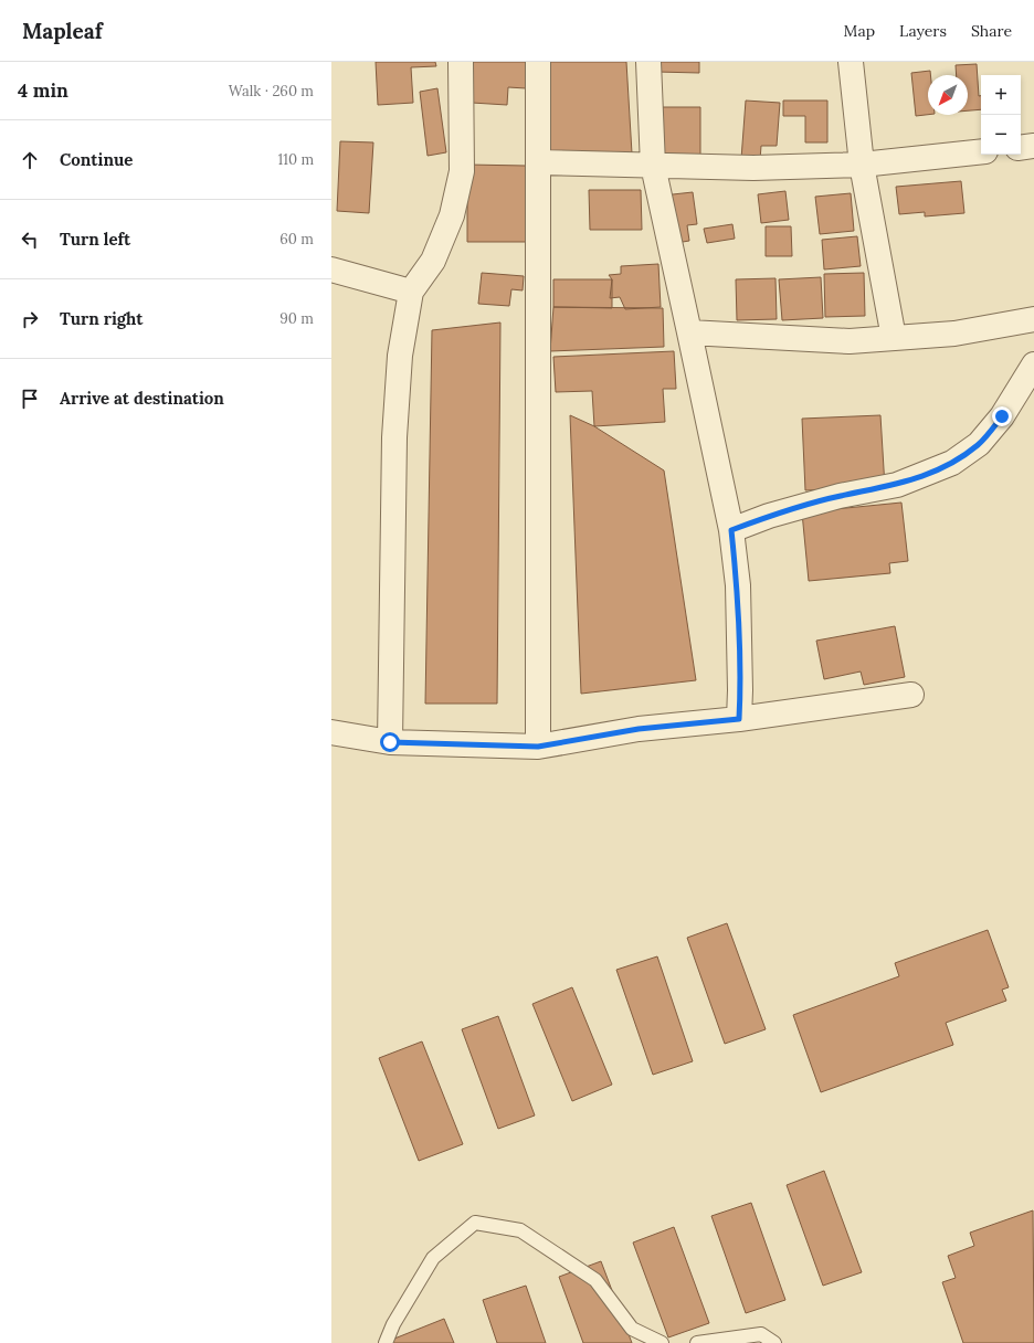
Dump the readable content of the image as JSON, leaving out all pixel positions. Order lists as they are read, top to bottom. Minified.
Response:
{"north":"bottom left","page":{"header":"Mapleaf","nav":["Map","Layers","Share"],"heading":["4 min","Walk · 260 m"],"map_buttons":["+","−"],"list":[["Continue","110 m"],["Turn left","60 m"],["Turn right","90 m"],"Arrive at destination"]}}
